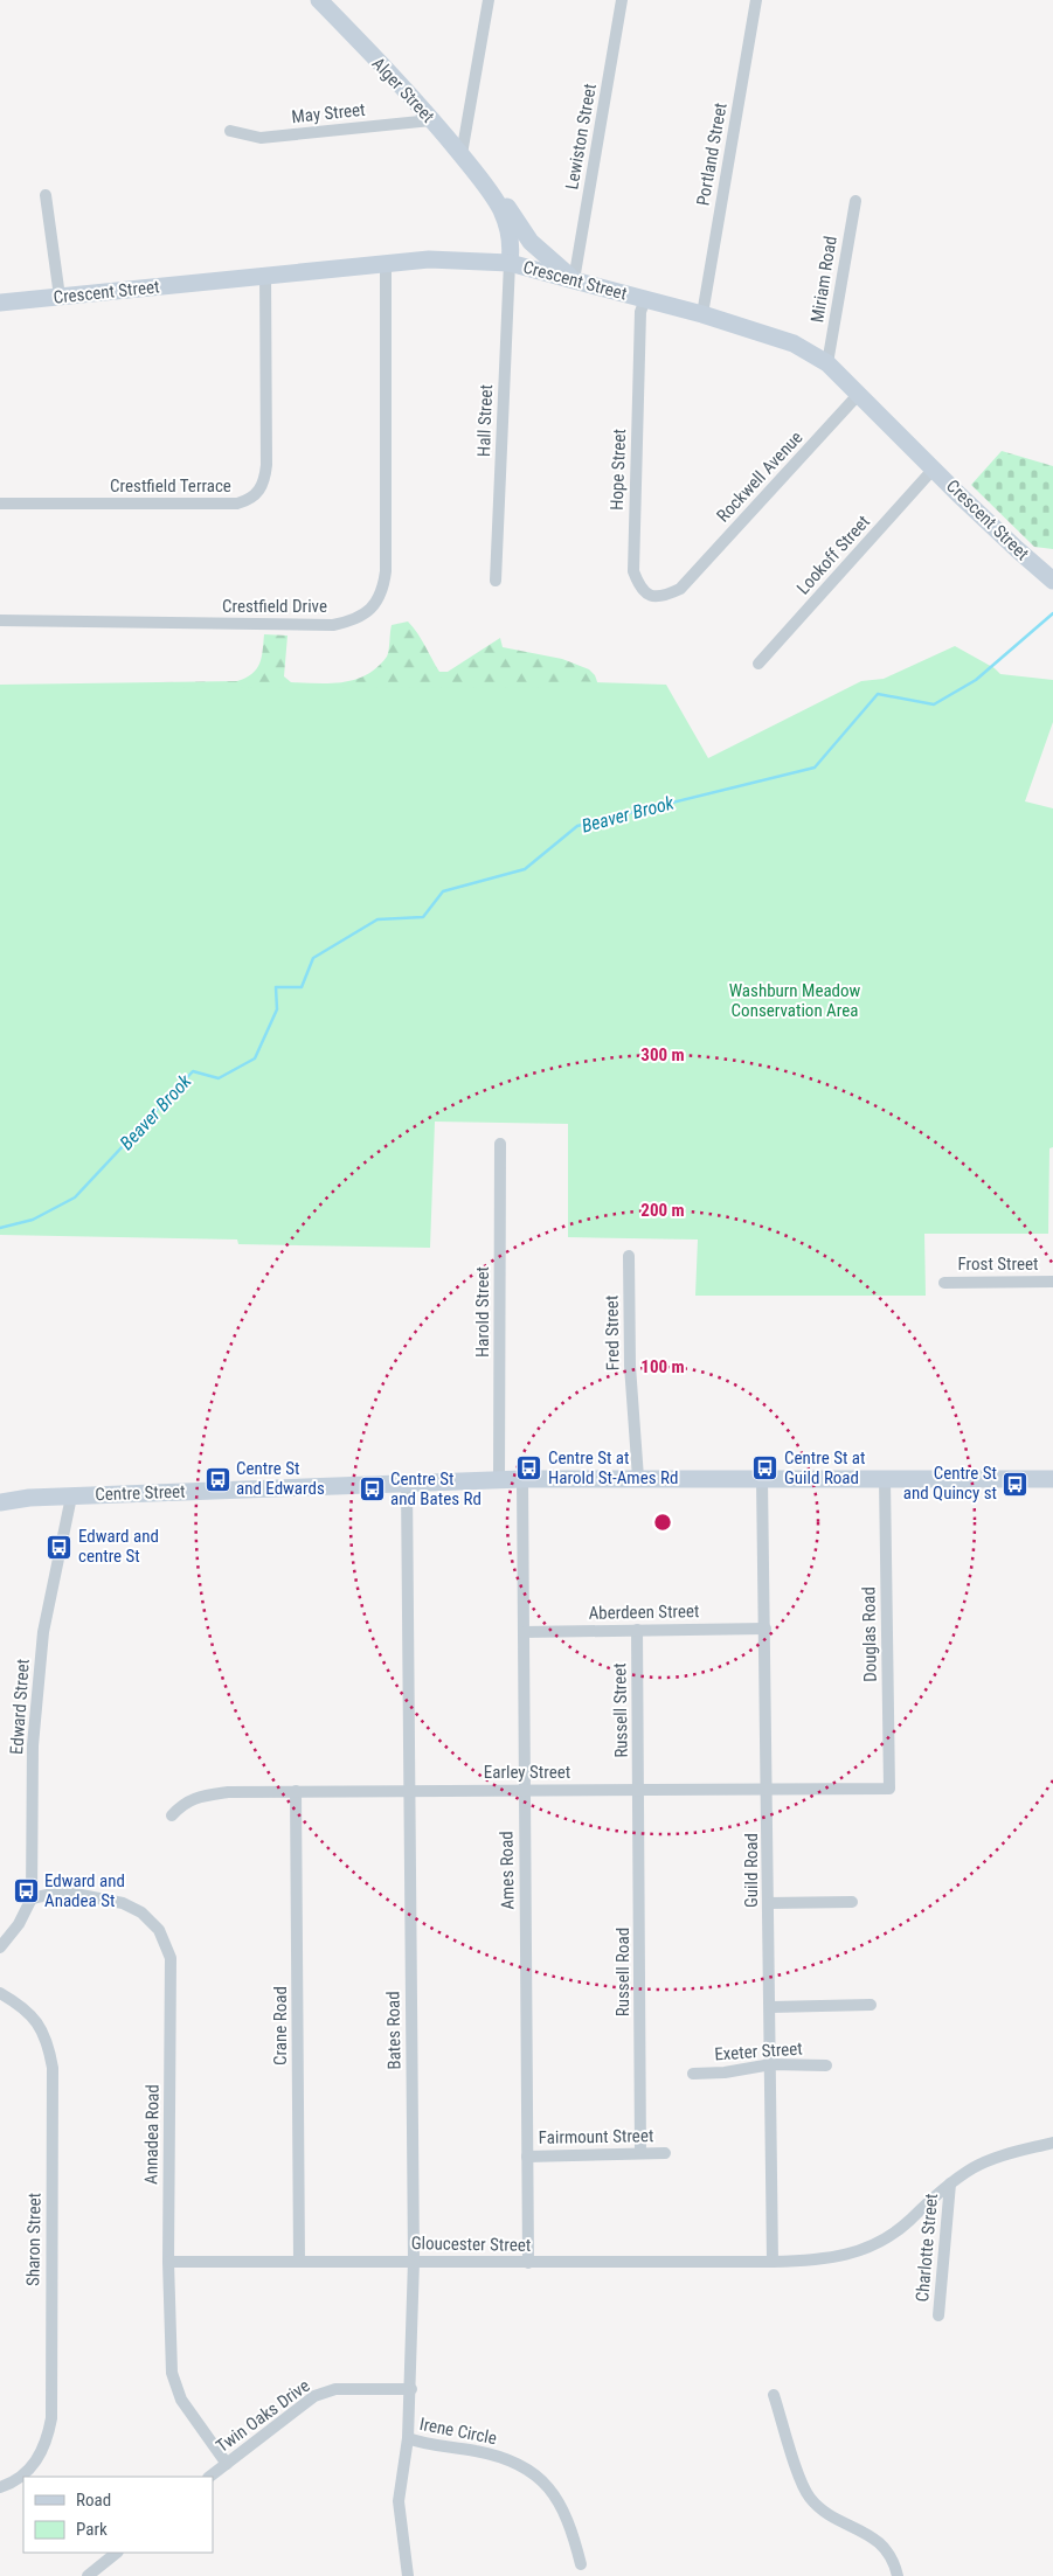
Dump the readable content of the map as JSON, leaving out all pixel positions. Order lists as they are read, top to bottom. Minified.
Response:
{"streets":{"main road":["Alger Street","Crescent Street","Centre Street"],"street":["May Street","Lewiston Street","Portland Street","Miriam Road","Hall Street","Hope Street","Rockwell Avenue","Crestfield Terrace","Lookoff Street","Crestfield Drive","Frost Street","Harold Street","Fred Street","Aberdeen Street","Douglas Road","Edward Street","Russell Street","Earley Street","Ames Road","Guild Road","Russell Road","Crane Road","Bates Road","Exeter Street","Annadea Road","Fairmount Street","Sharon Street","Gloucester Street","Charlotte Street","Twin Oaks Drive","Irene Circle"]},"crossings":[["Alger Street","May Street"],["Alger Street","Crescent Street"],["Alger Street","Hall Street"],["Lewiston Street","Crescent Street"],["Portland Street","Crescent Street"],["Miriam Road","Crescent Street"],["Crescent Street","Hall Street"],["Crescent Street","Hope Street"],["Crescent Street","Rockwell Avenue"],["Crescent Street","Crestfield Terrace"],["Crescent Street","Lookoff Street"],["Crescent Street","Crestfield Drive"],["Hope Street","Rockwell Avenue"],["Harold Street","Centre Street"],["Fred Street","Centre Street"],["Centre Street","Douglas Road"],["Centre Street","Edward Street"],["Centre Street","Ames Road"],["Centre Street","Guild Road"],["Centre Street","Bates Road"],["Aberdeen Street","Russell Street"],["Aberdeen Street","Ames Road"],["Aberdeen Street","Guild Road"],["Douglas Road","Earley Street"],["Edward Street","Annadea Road"],["Russell Street","Earley Street"],["Russell Street","Russell Road"],["Earley Street","Ames Road"],["Earley Street","Guild Road"],["Earley Street","Russell Road"],["Earley Street","Crane Road"],["Earley Street","Bates Road"],["Ames Road","Fairmount Street"],["Ames Road","Gloucester Street"],["Guild Road","Exeter Street"],["Guild Road","Gloucester Street"],["Russell Road","Fairmount Street"],["Crane Road","Gloucester Street"],["Bates Road","Gloucester Street"],["Bates Road","Twin Oaks Drive"],["Bates Road","Irene Circle"],["Annadea Road","Gloucester Street"],["Annadea Road","Twin Oaks Drive"],["Gloucester Street","Charlotte Street"]],"water":["Beaver Brook"],"parks":["Washburn Meadow Conservation Area"],"places":{"bus stop":["Centre St at Harold St-Ames Rd","Centre St at Guild Road","Centre St and Edwards","Centre St and Quincy st","Centre St and Bates Rd","Edward and centre St","Edward and Anadea St"]},"legend":["Road","Park"],"rings":["300 m","200 m","100 m"]}
